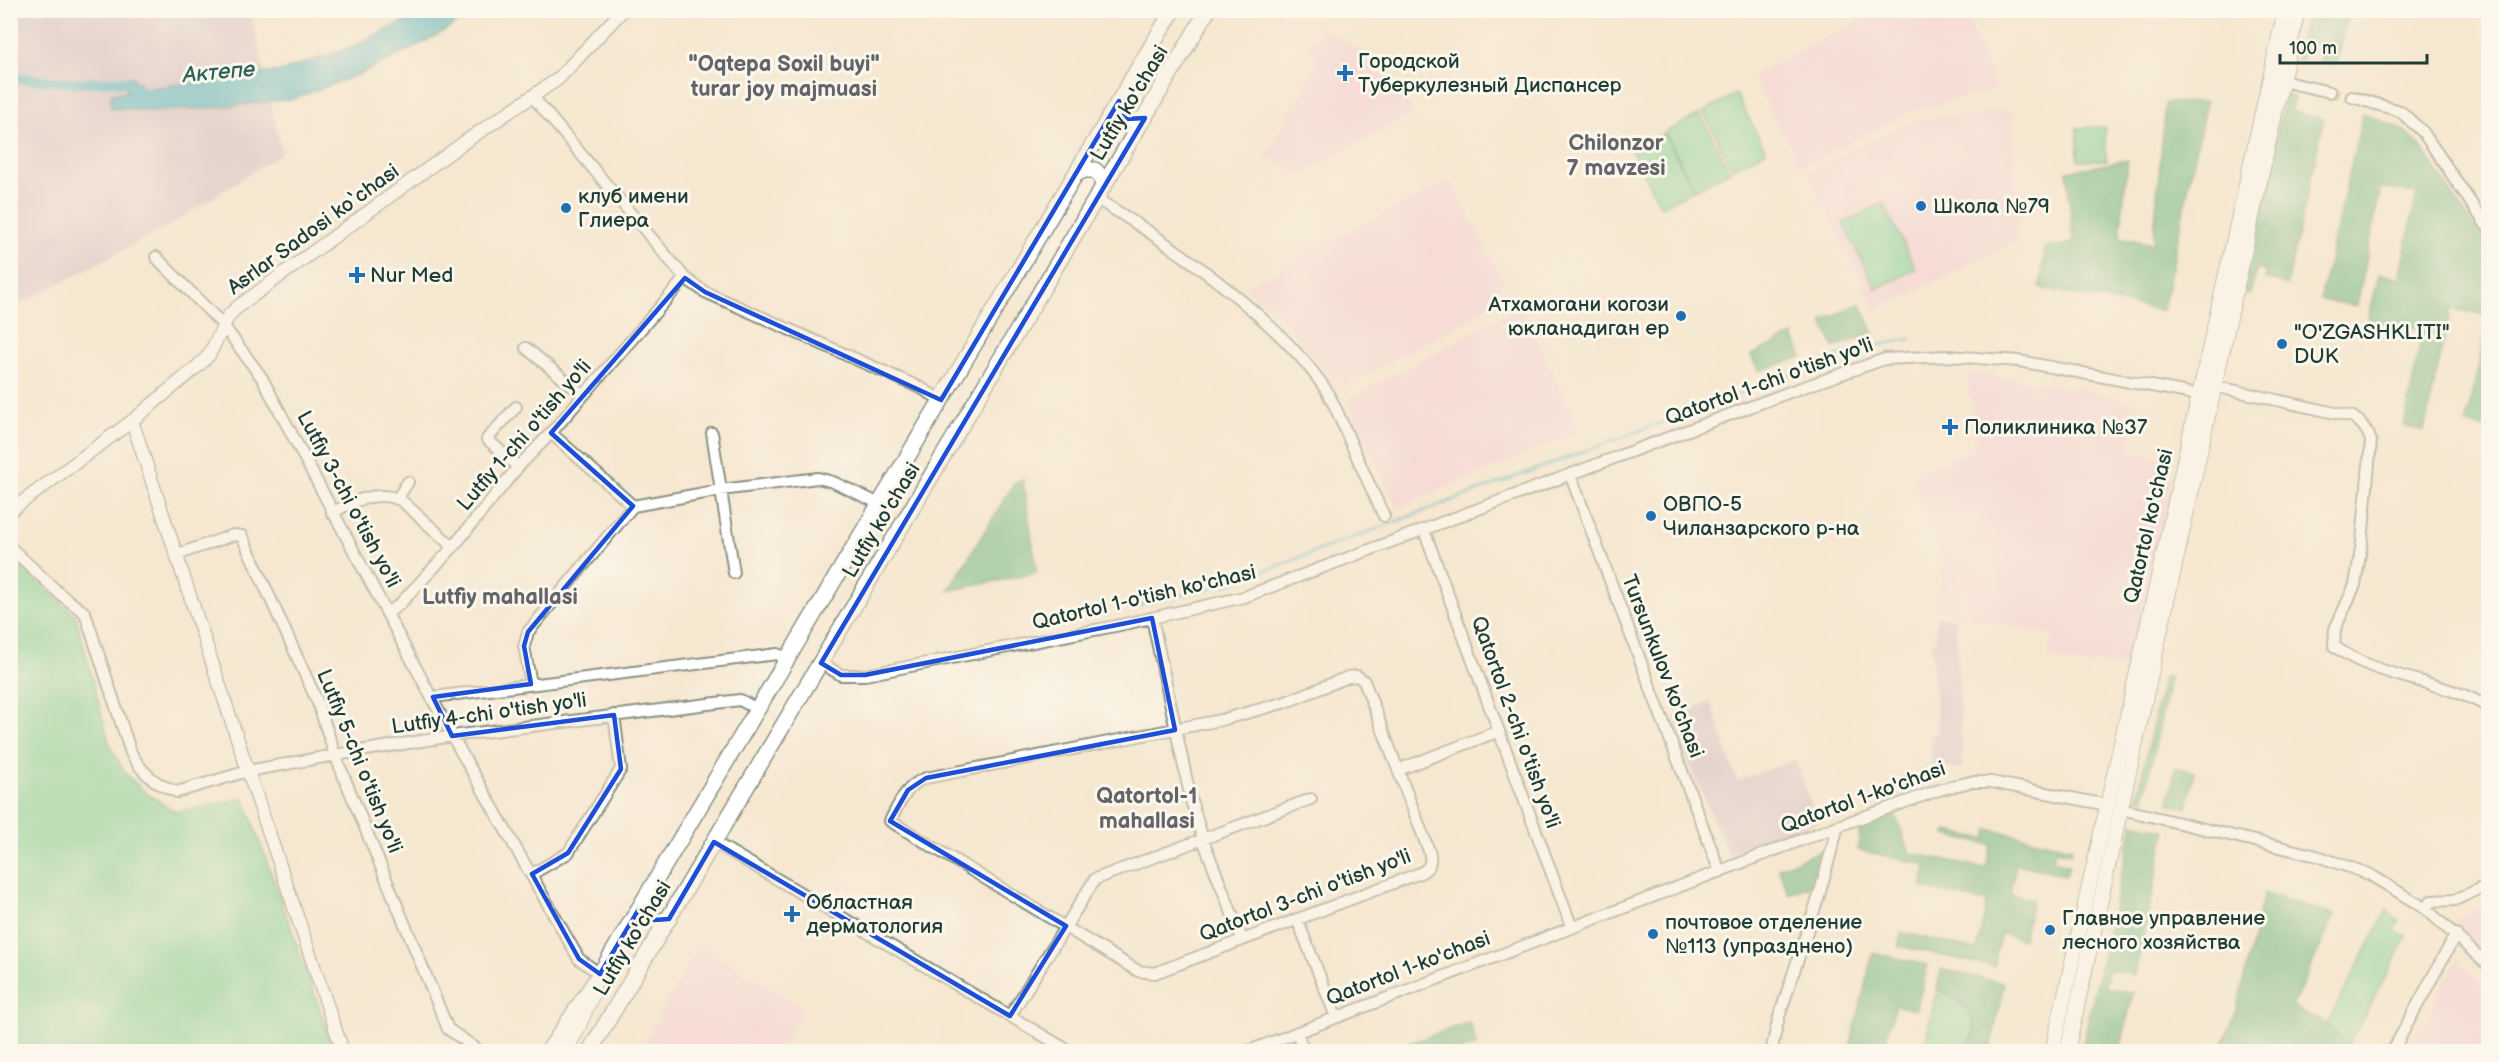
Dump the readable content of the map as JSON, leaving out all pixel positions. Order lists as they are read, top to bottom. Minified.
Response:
{"streets":{"main road":["Lutfiy ko'chasi","Qatortol ko'chasi","Qatortol 1-ko'chasi"],"street":["Asrlar Sadosi ko‘chasi","Qatortol 1-chi o'tish yo'li","Lutfiy 1-chi o'tish yo'li","Lutfiy 3-chi o'tish yo'li","Qatortol 1-o'tish ko'chasi","Tursunkulov ko'chasi","Lutfiy 4-chi o'tish yo'li","Qatortol 2-chi o'tish yo'li","Lutfiy 5-chi o'tish yo'li","Qatortol 3-chi o'tish yo'li"]},"crossings":[["Lutfiy ko'chasi","Lutfiy 3-chi o'tish yo'li"],["Lutfiy ko'chasi","Qatortol 1-o'tish ko'chasi"],["Lutfiy ko'chasi","Lutfiy 4-chi o'tish yo'li"],["Asrlar Sadosi ko‘chasi","Lutfiy 3-chi o'tish yo'li"],["Qatortol 1-chi o'tish yo'li","Qatortol ko'chasi"],["Qatortol 1-chi o'tish yo'li","Qatortol 1-o'tish ko'chasi"],["Qatortol 1-chi o'tish yo'li","Tursunkulov ko'chasi"],["Lutfiy 1-chi o'tish yo'li","Lutfiy 3-chi o'tish yo'li"],["Lutfiy 3-chi o'tish yo'li","Lutfiy 4-chi o'tish yo'li"],["Qatortol ko'chasi","Qatortol 1-ko'chasi"],["Qatortol 1-o'tish ko'chasi","Tursunkulov ko'chasi"],["Qatortol 1-o'tish ko'chasi","Qatortol 2-chi o'tish yo'li"],["Tursunkulov ko'chasi","Qatortol 1-ko'chasi"],["Lutfiy 4-chi o'tish yo'li","Lutfiy 5-chi o'tish yo'li"],["Qatortol 2-chi o'tish yo'li","Qatortol 1-ko'chasi"]],"districts":["\"Oqtepa Soxil buyi\" turar joy majmuasi","Chilonzor 7 mavzesi","Lutfiy mahallasi","Qatortol-1 mahallasi"],"water":["Актепе"],"places":{"health":["Городской Туберкулезный Диспансер","Nur Med","Поликлиника №37","Областная дерматология"],"other":["Школа №79","клуб имени Глиера","Атхамогани когози юкланадиган ер","\"O'ZGASHKLITI\" DUK","ОВПО-5 Чиланзарского р-на","Главное управление лесного хозяйства","почтовое отделение №113 (упразднено)"]},"scale_bar":"100 m"}
